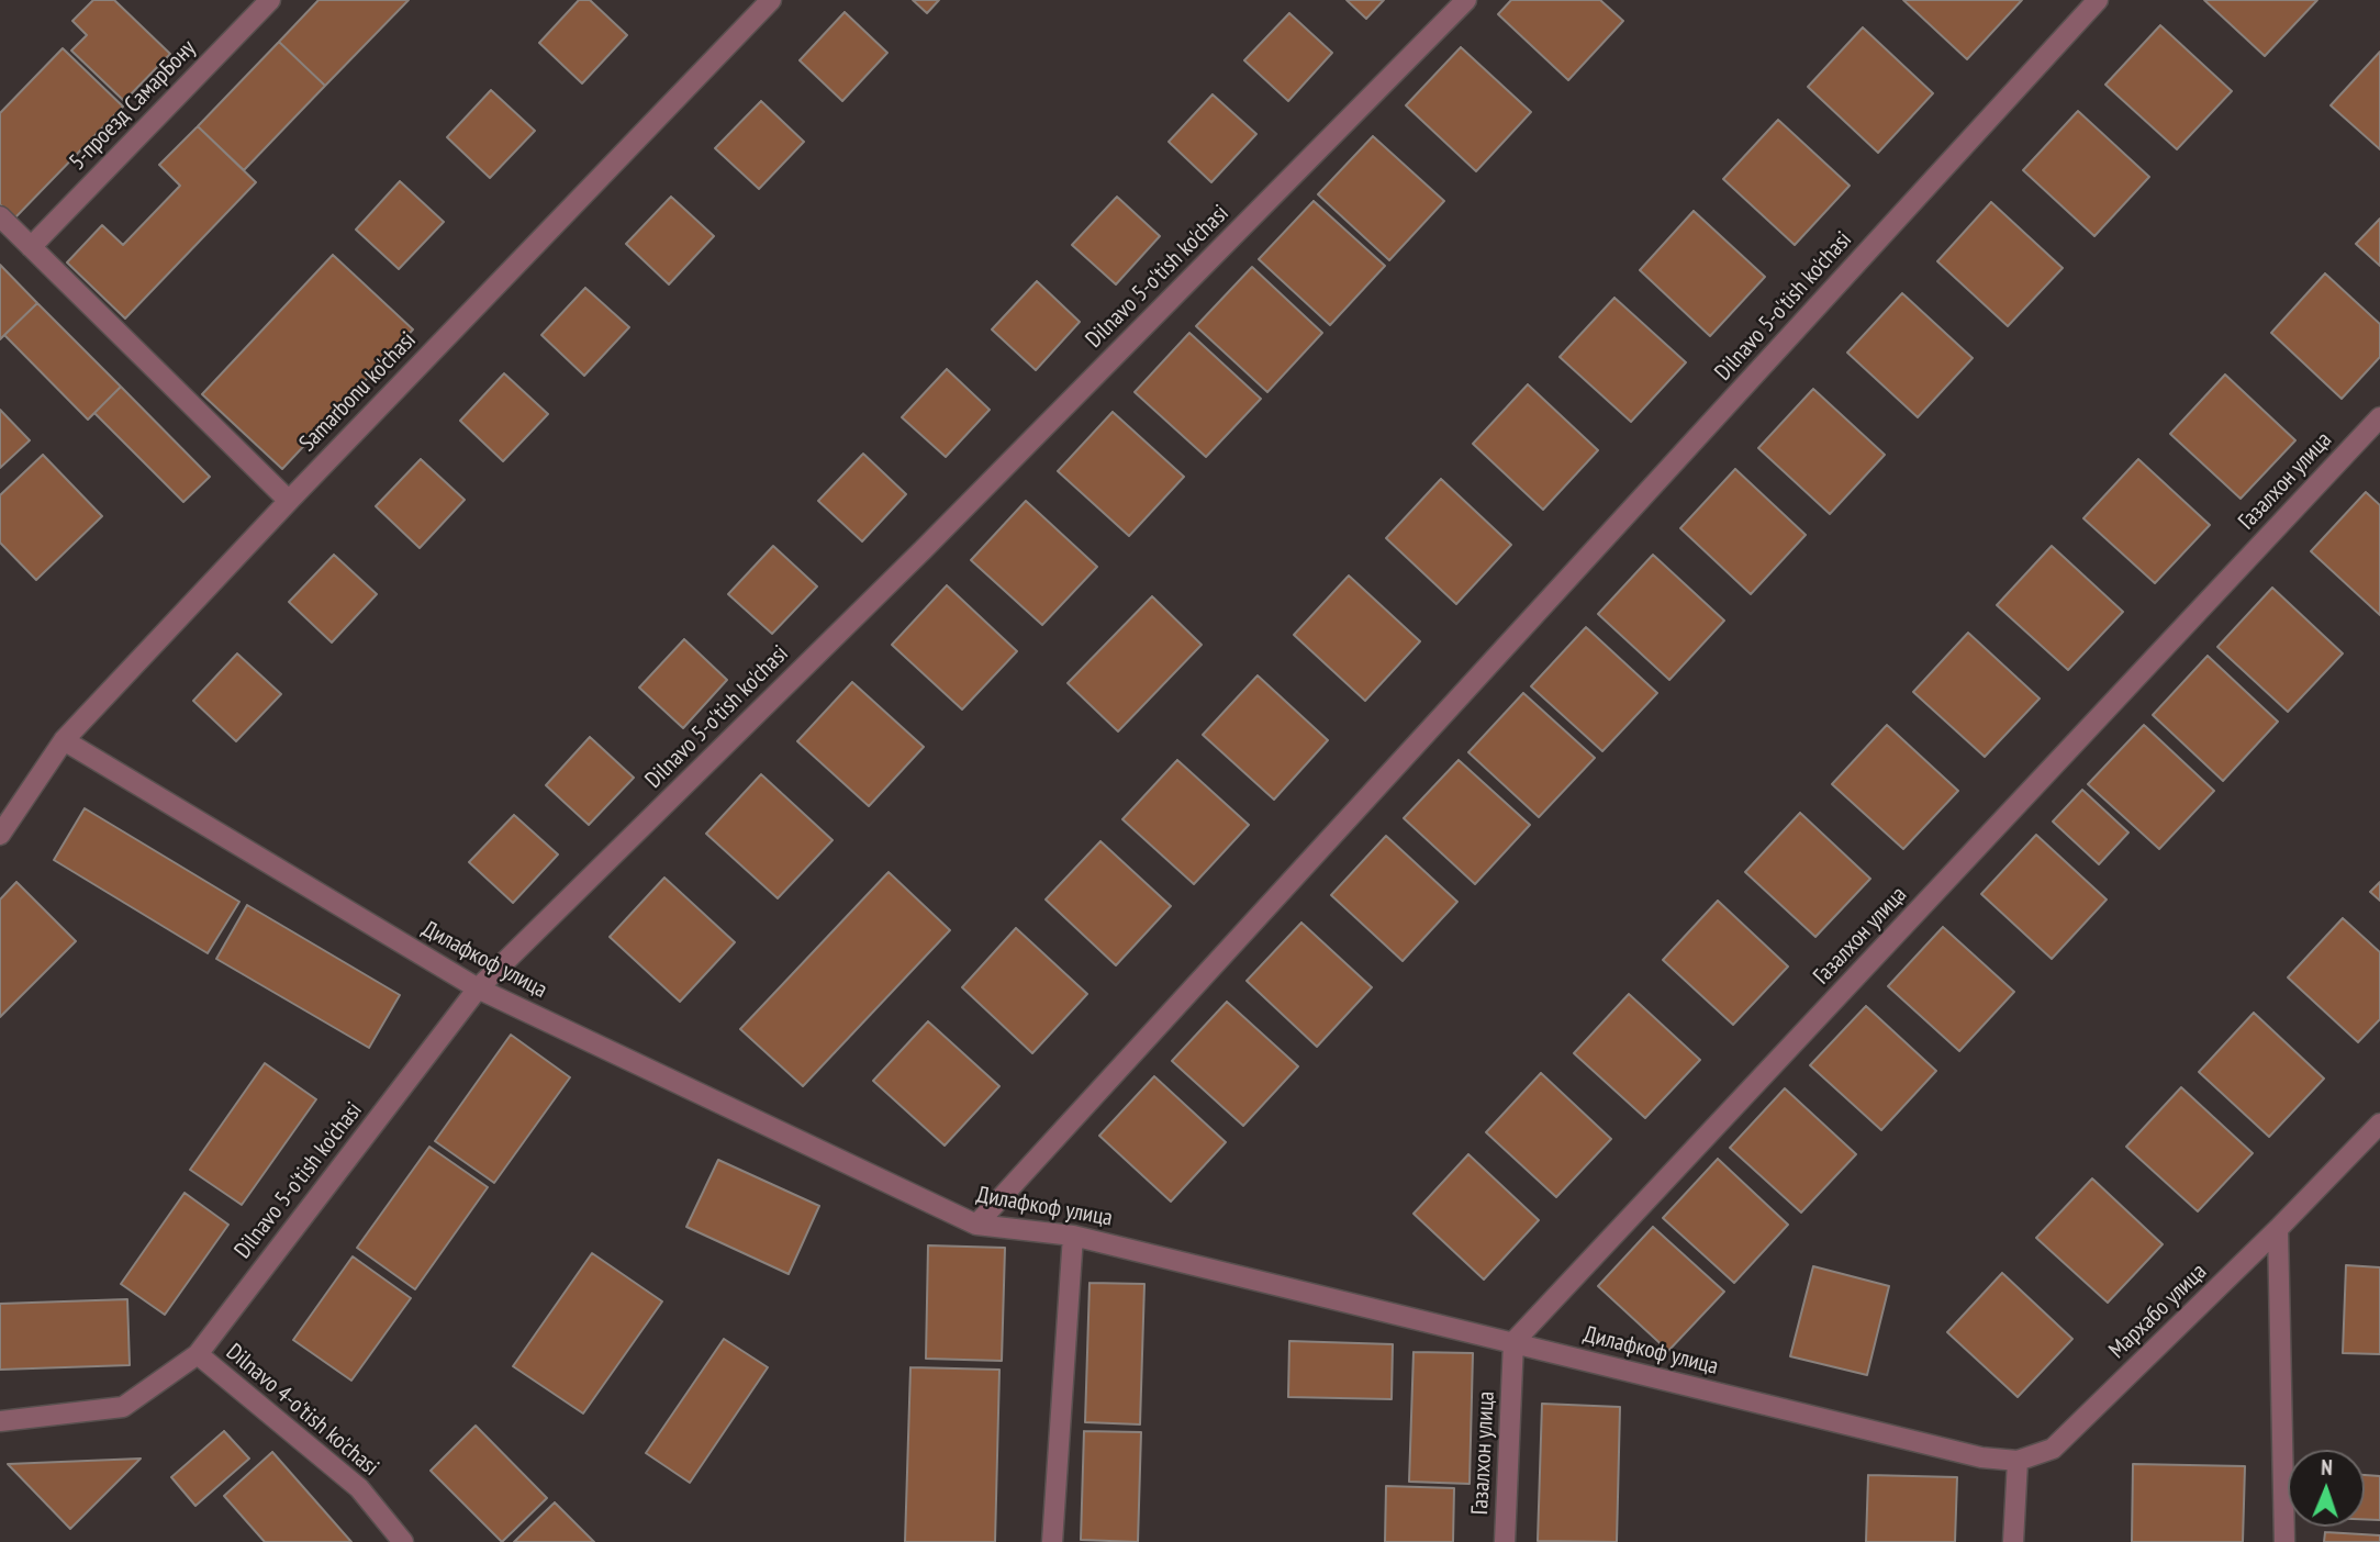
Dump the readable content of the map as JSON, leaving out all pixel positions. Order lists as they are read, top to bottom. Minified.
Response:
{"streets":{"street":["5-проезд СамарБону","Dilnavo 5-o'tish ko'chasi","Samarbonu ko'chasi","Газалхон улица","Дилафкоф улица","Мархабо улица","Dilnavo 4-o'tish ko'chasi"]},"crossings":[["Dilnavo 5-o'tish ko'chasi","Дилафкоф улица"],["Dilnavo 5-o'tish ko'chasi","Dilnavo 4-o'tish ko'chasi"],["Samarbonu ko'chasi","Дилафкоф улица"],["Газалхон улица","Дилафкоф улица"],["Дилафкоф улица","Мархабо улица"]],"north":"top"}
